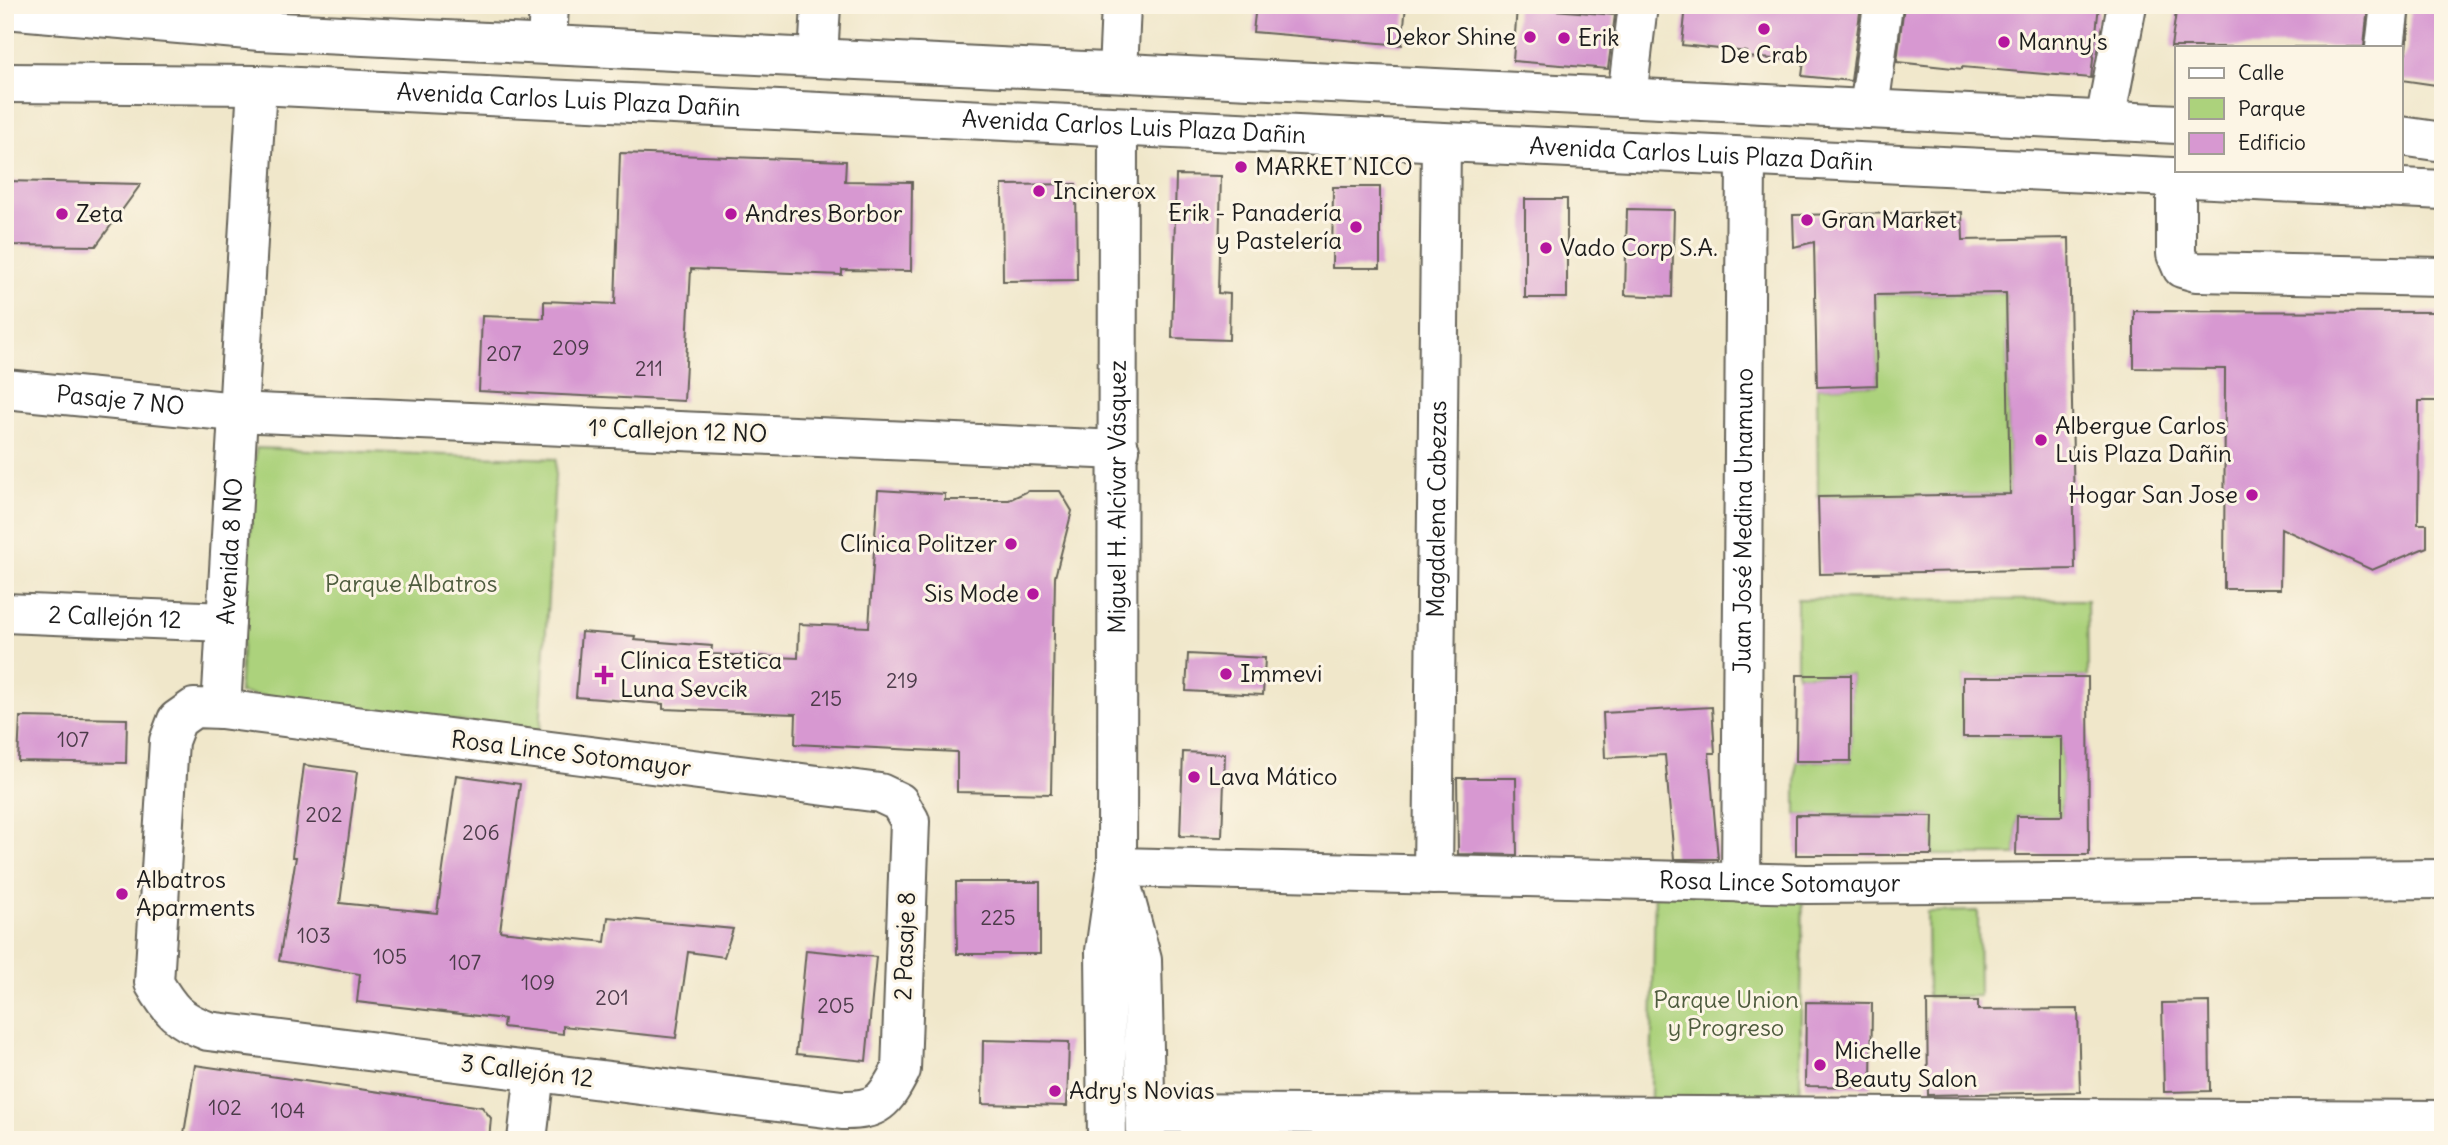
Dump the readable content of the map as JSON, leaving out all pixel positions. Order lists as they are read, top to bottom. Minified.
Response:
{"streets":{"street":["Avenida Carlos Luis Plaza Dañin","Pasaje 7 NO","1º Callejon 12 NO","Miguel H. Alcívar Vásquez","Magdalena Cabezas","Juan José Medina Unamuno","Avenida 8 NO","2 Callejón 12","Rosa Lince Sotomayor","2 Pasaje 8","3 Callejón 12"]},"crossings":[["Avenida Carlos Luis Plaza Dañin","Miguel H. Alcívar Vásquez"],["Avenida Carlos Luis Plaza Dañin","Magdalena Cabezas"],["Avenida Carlos Luis Plaza Dañin","Juan José Medina Unamuno"],["Avenida Carlos Luis Plaza Dañin","Avenida 8 NO"],["Pasaje 7 NO","1º Callejon 12 NO"],["Pasaje 7 NO","Avenida 8 NO"],["1º Callejon 12 NO","Miguel H. Alcívar Vásquez"],["1º Callejon 12 NO","Avenida 8 NO"],["Miguel H. Alcívar Vásquez","Rosa Lince Sotomayor"],["Magdalena Cabezas","Rosa Lince Sotomayor"],["Juan José Medina Unamuno","Rosa Lince Sotomayor"],["Avenida 8 NO","2 Callejón 12"],["Avenida 8 NO","Rosa Lince Sotomayor"],["Avenida 8 NO","3 Callejón 12"],["Rosa Lince Sotomayor","2 Pasaje 8"],["Rosa Lince Sotomayor","3 Callejón 12"],["2 Pasaje 8","3 Callejón 12"]],"parks":["Parque Albatros","Parque Union y Progreso"],"places":{"other":["De Crab","Dekor Shine","Erik","Manny's","MARKET NICO","Incinerox","Zeta","Andres Borbor","Gran Market","Erik - Panadería y Pastelería","Vado Corp S.A.","Albergue Carlos Luis Plaza Dañin","Hogar San Jose","Clínica Politzer","Sis Mode","Immevi","Lava Mático","Albatros Aparments","Michelle Beauty Salon","Adry's Novias"],"health":["Clínica Estetica Luna Sevcik"]},"house_numbers":["209","207","211","219","215","107","202","206","225","103","105","107","109","201","205","102","104"],"legend":["Calle","Parque","Edificio"]}
